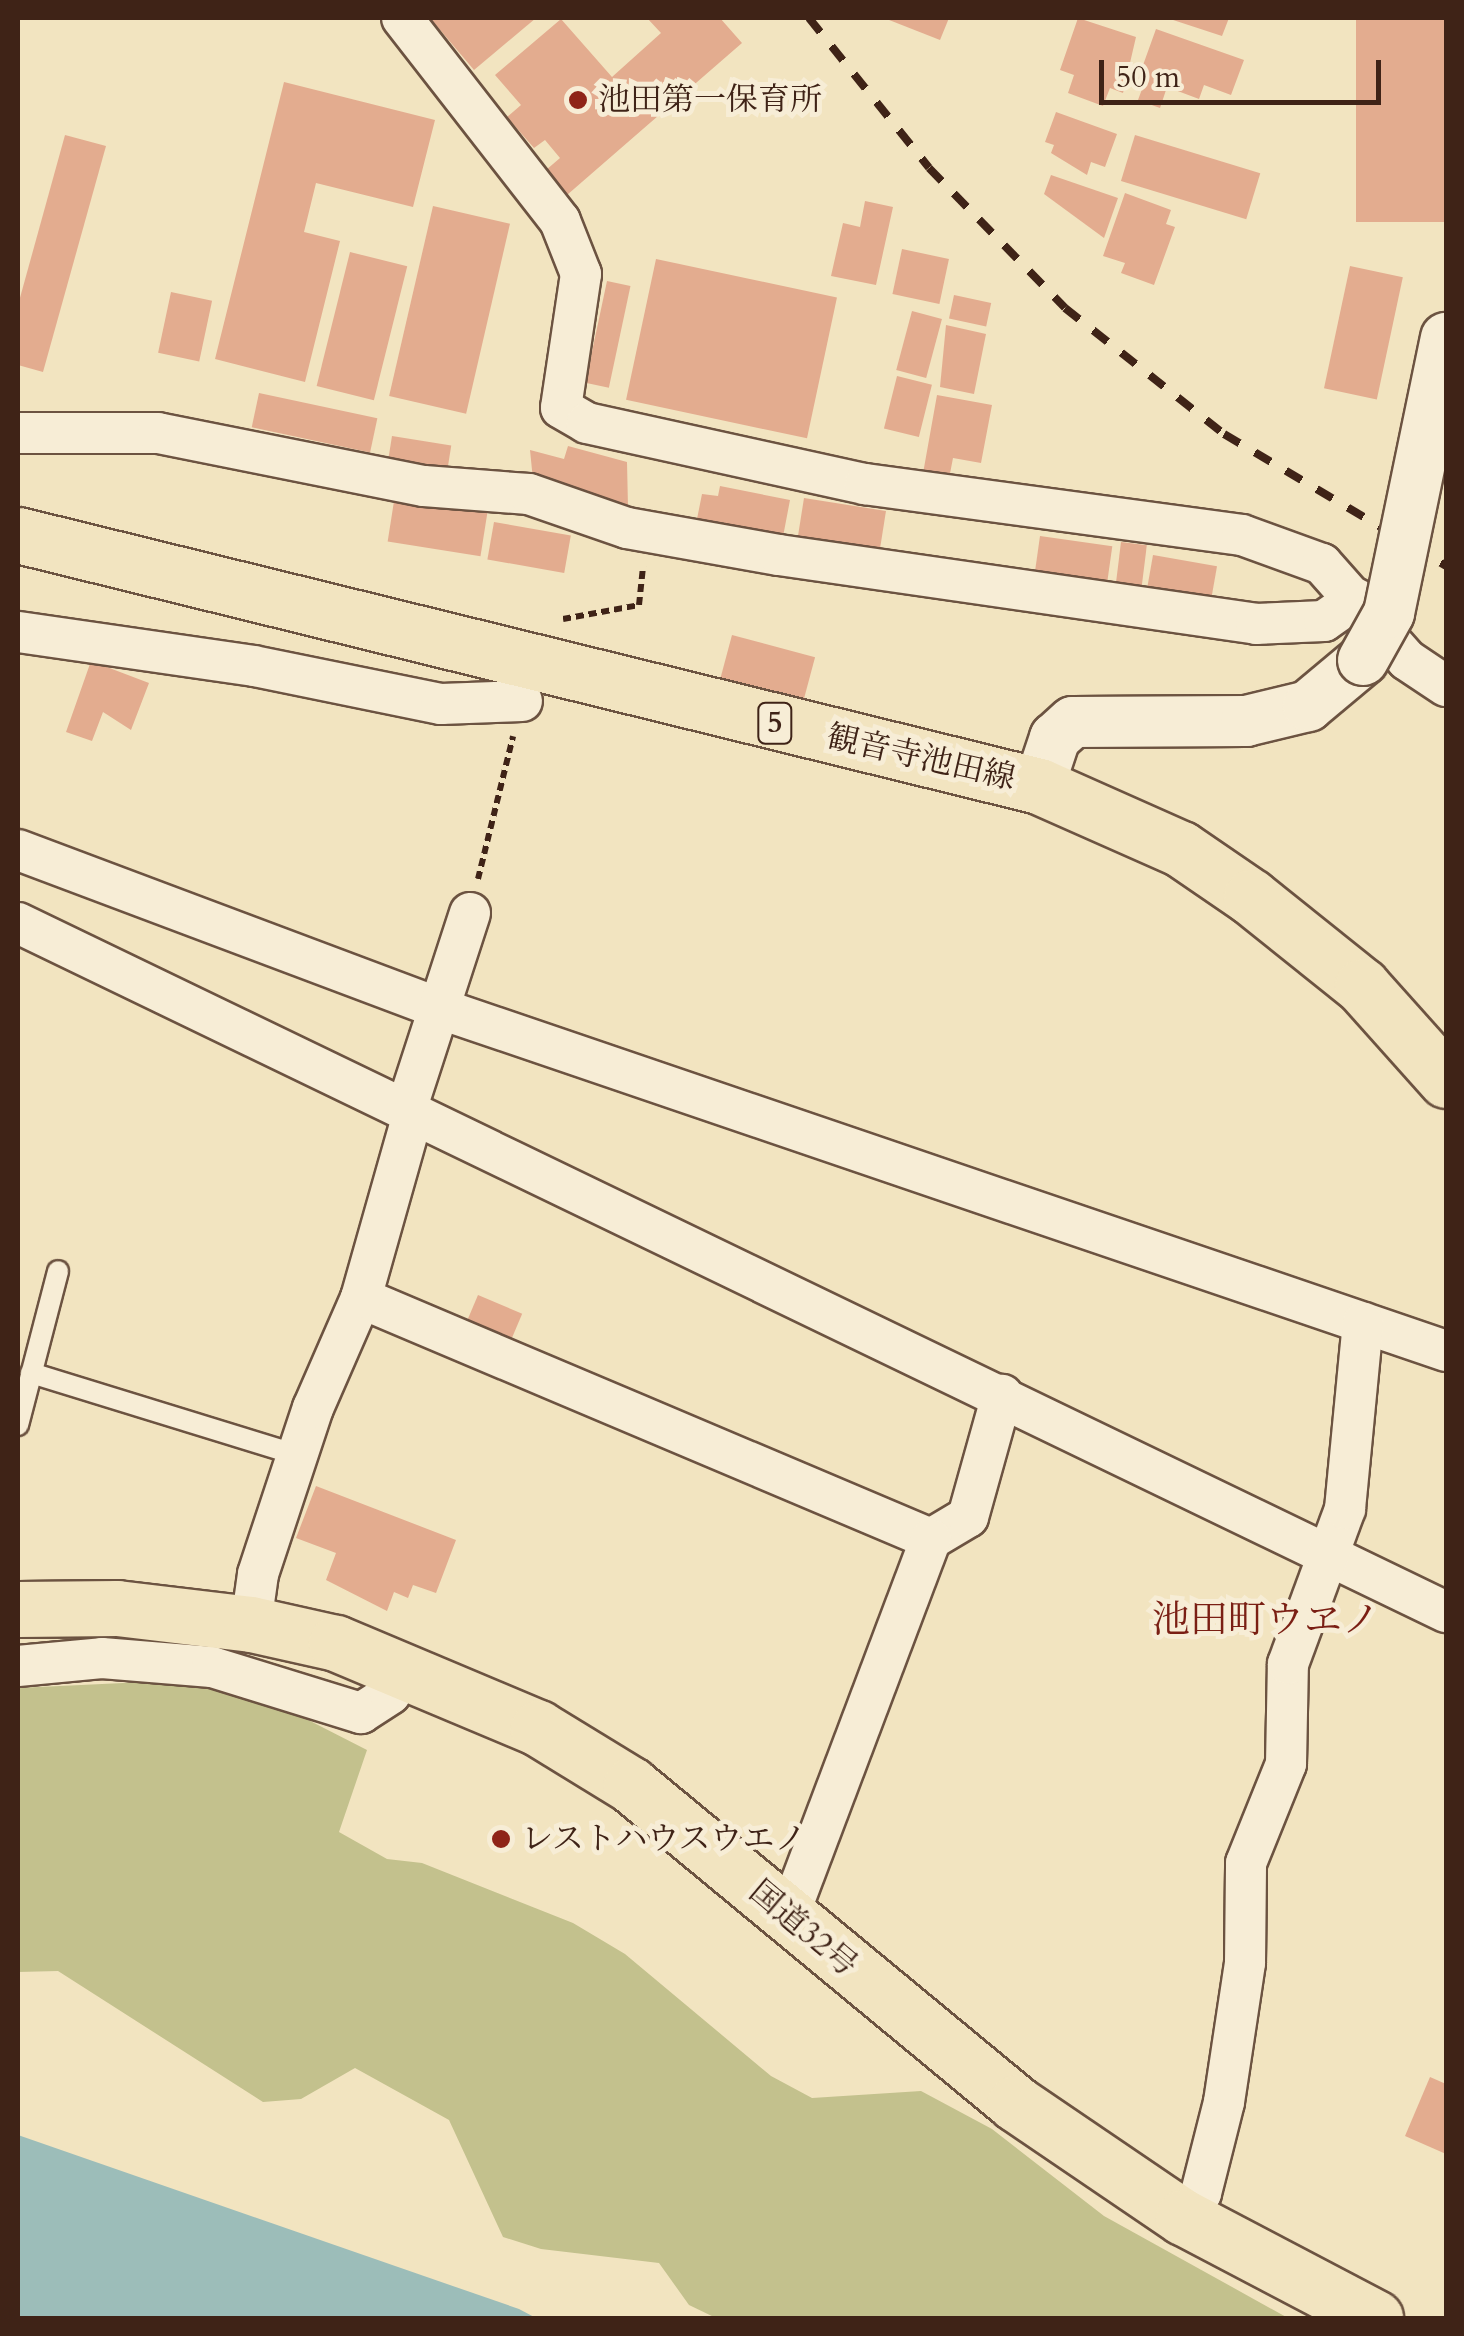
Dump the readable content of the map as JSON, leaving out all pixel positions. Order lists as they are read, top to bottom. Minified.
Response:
{"streets":{"main road":["5","観音寺池田線","国道32号"]},"districts":["池田町ウヱノ"],"places":["池田第一保育所","レストハウスウエノ"],"scale_bar":"50 m"}
